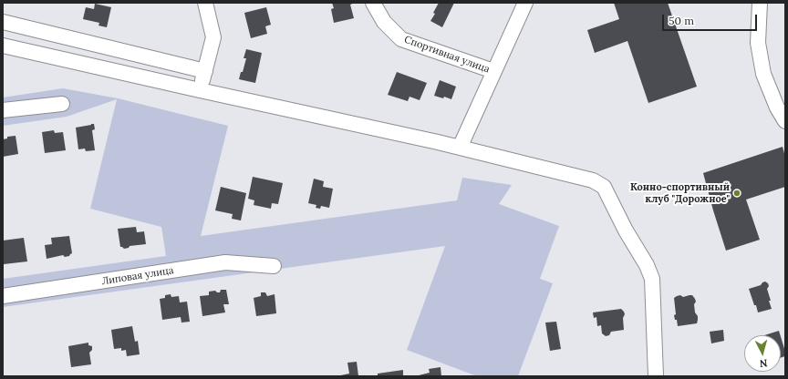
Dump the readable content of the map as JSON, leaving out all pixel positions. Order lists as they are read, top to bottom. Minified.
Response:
{"streets":{"street":["Спортивная улица","Липовая улица"]},"places":["Конно-спортивный клуб \"Дорожное\""],"scale_bar":"50 m","north":"bottom"}
